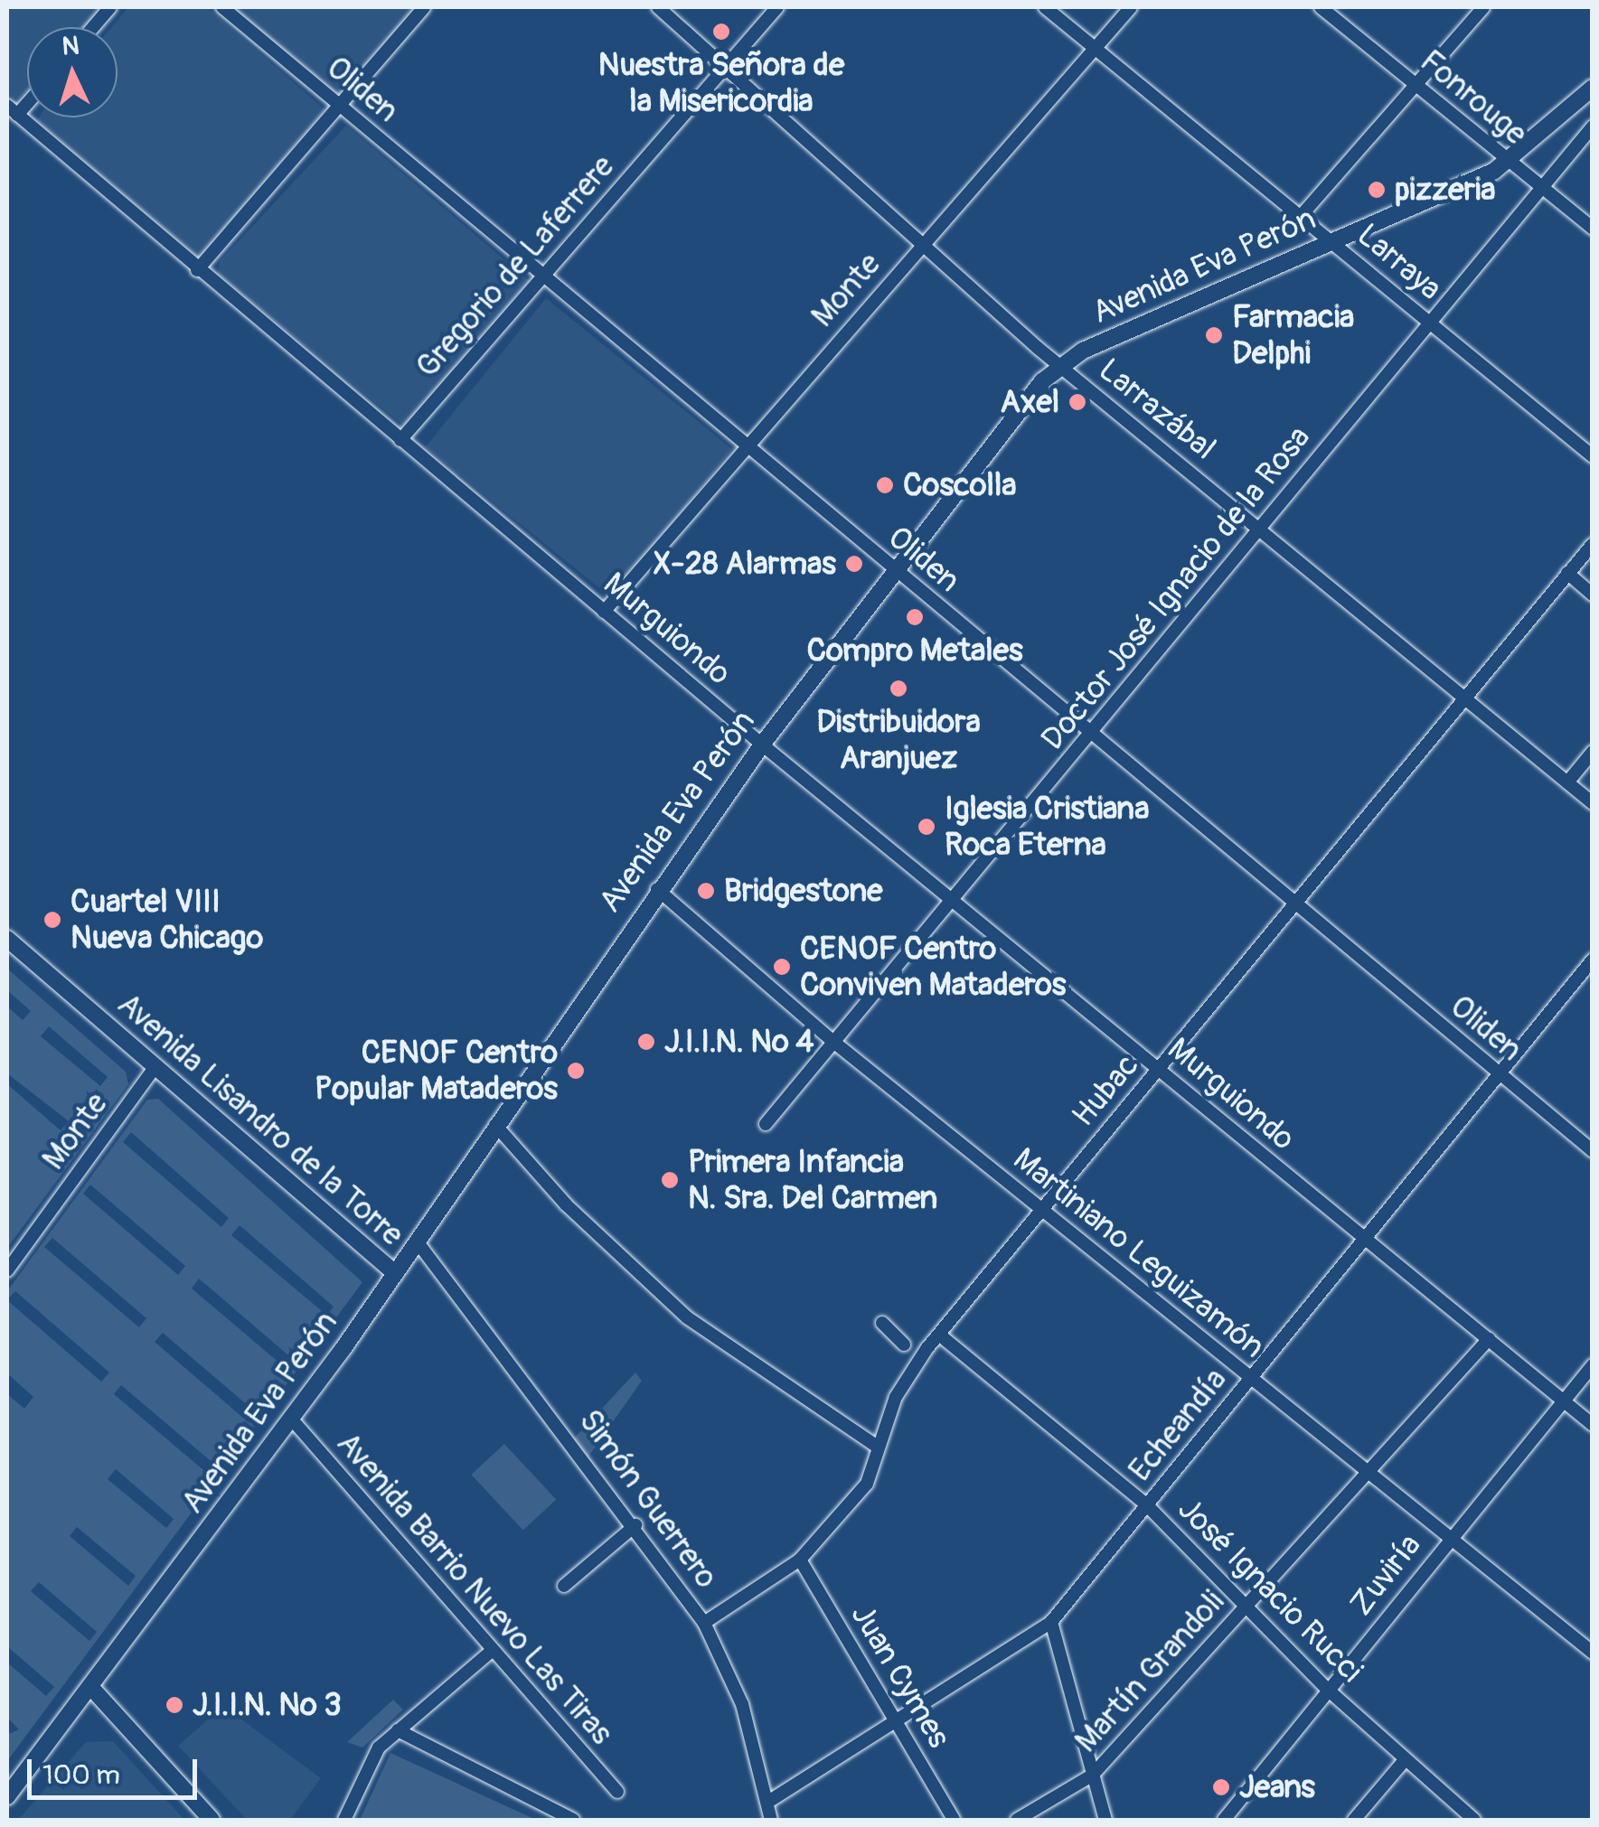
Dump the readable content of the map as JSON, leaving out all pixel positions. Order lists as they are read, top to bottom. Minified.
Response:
{"streets":{"main road":["Avenida Eva Perón","Avenida Lisandro de la Torre"],"street":["Oliden","Fonrouge","Larraya","Gregorio de Laferrere","Monte","Larrazábal","Doctor José Ignacio de la Rosa","Murguiondo","Hubac","Martiniano Leguizamón","Echeandía","Simón Guerrero","Zuviría","Avenida Barrio Nuevo Las Tiras","José Ignacio Rucci","Martín Grandoli","Juan Cymes"]},"crossings":[["Oliden","Avenida Eva Perón"],["Oliden","Gregorio de Laferrere"],["Oliden","Monte"],["Oliden","Doctor José Ignacio de la Rosa"],["Oliden","Hubac"],["Oliden","Echeandía"],["Fonrouge","Avenida Eva Perón"],["Fonrouge","Doctor José Ignacio de la Rosa"],["Larraya","Avenida Eva Perón"],["Larraya","Monte"],["Larraya","Doctor José Ignacio de la Rosa"],["Avenida Eva Perón","Larrazábal"],["Avenida Eva Perón","Murguiondo"],["Avenida Eva Perón","Avenida Lisandro de la Torre"],["Avenida Eva Perón","Martiniano Leguizamón"],["Avenida Eva Perón","Simón Guerrero"],["Avenida Eva Perón","Avenida Barrio Nuevo Las Tiras"],["Gregorio de Laferrere","Larrazábal"],["Gregorio de Laferrere","Murguiondo"],["Monte","Larrazábal"],["Monte","Murguiondo"],["Monte","Avenida Lisandro de la Torre"],["Larrazábal","Doctor José Ignacio de la Rosa"],["Larrazábal","Hubac"],["Doctor José Ignacio de la Rosa","Murguiondo"],["Doctor José Ignacio de la Rosa","Martiniano Leguizamón"],["Murguiondo","Hubac"],["Murguiondo","Echeandía"],["Murguiondo","Zuviría"],["Murguiondo","Martín Grandoli"],["Hubac","Martiniano Leguizamón"],["Hubac","Simón Guerrero"],["Hubac","José Ignacio Rucci"],["Hubac","Juan Cymes"],["Martiniano Leguizamón","Echeandía"],["Martiniano Leguizamón","Zuviría"],["Martiniano Leguizamón","Martín Grandoli"],["Echeandía","Simón Guerrero"],["Echeandía","José Ignacio Rucci"],["Echeandía","Juan Cymes"],["Zuviría","José Ignacio Rucci"],["José Ignacio Rucci","Martín Grandoli"]],"places":["Nuestra Señora de la Misericordia","pizzeria","Farmacia Delphi","Axel","Coscolla","X-28 Alarmas","Compro Metales","Distribuidora Aranjuez","Iglesia Cristiana Roca Eterna","Bridgestone","Cuartel VIII Nueva Chicago","CENOF Centro Conviven Mataderos","J.I.I.N. Nº 4","CENOF Centro Popular Mataderos","Primera Infancia N. Sra. Del Carmen","J.I.I.N. Nº 3","Jeans"],"scale_bar":"100 m","north":"top"}
